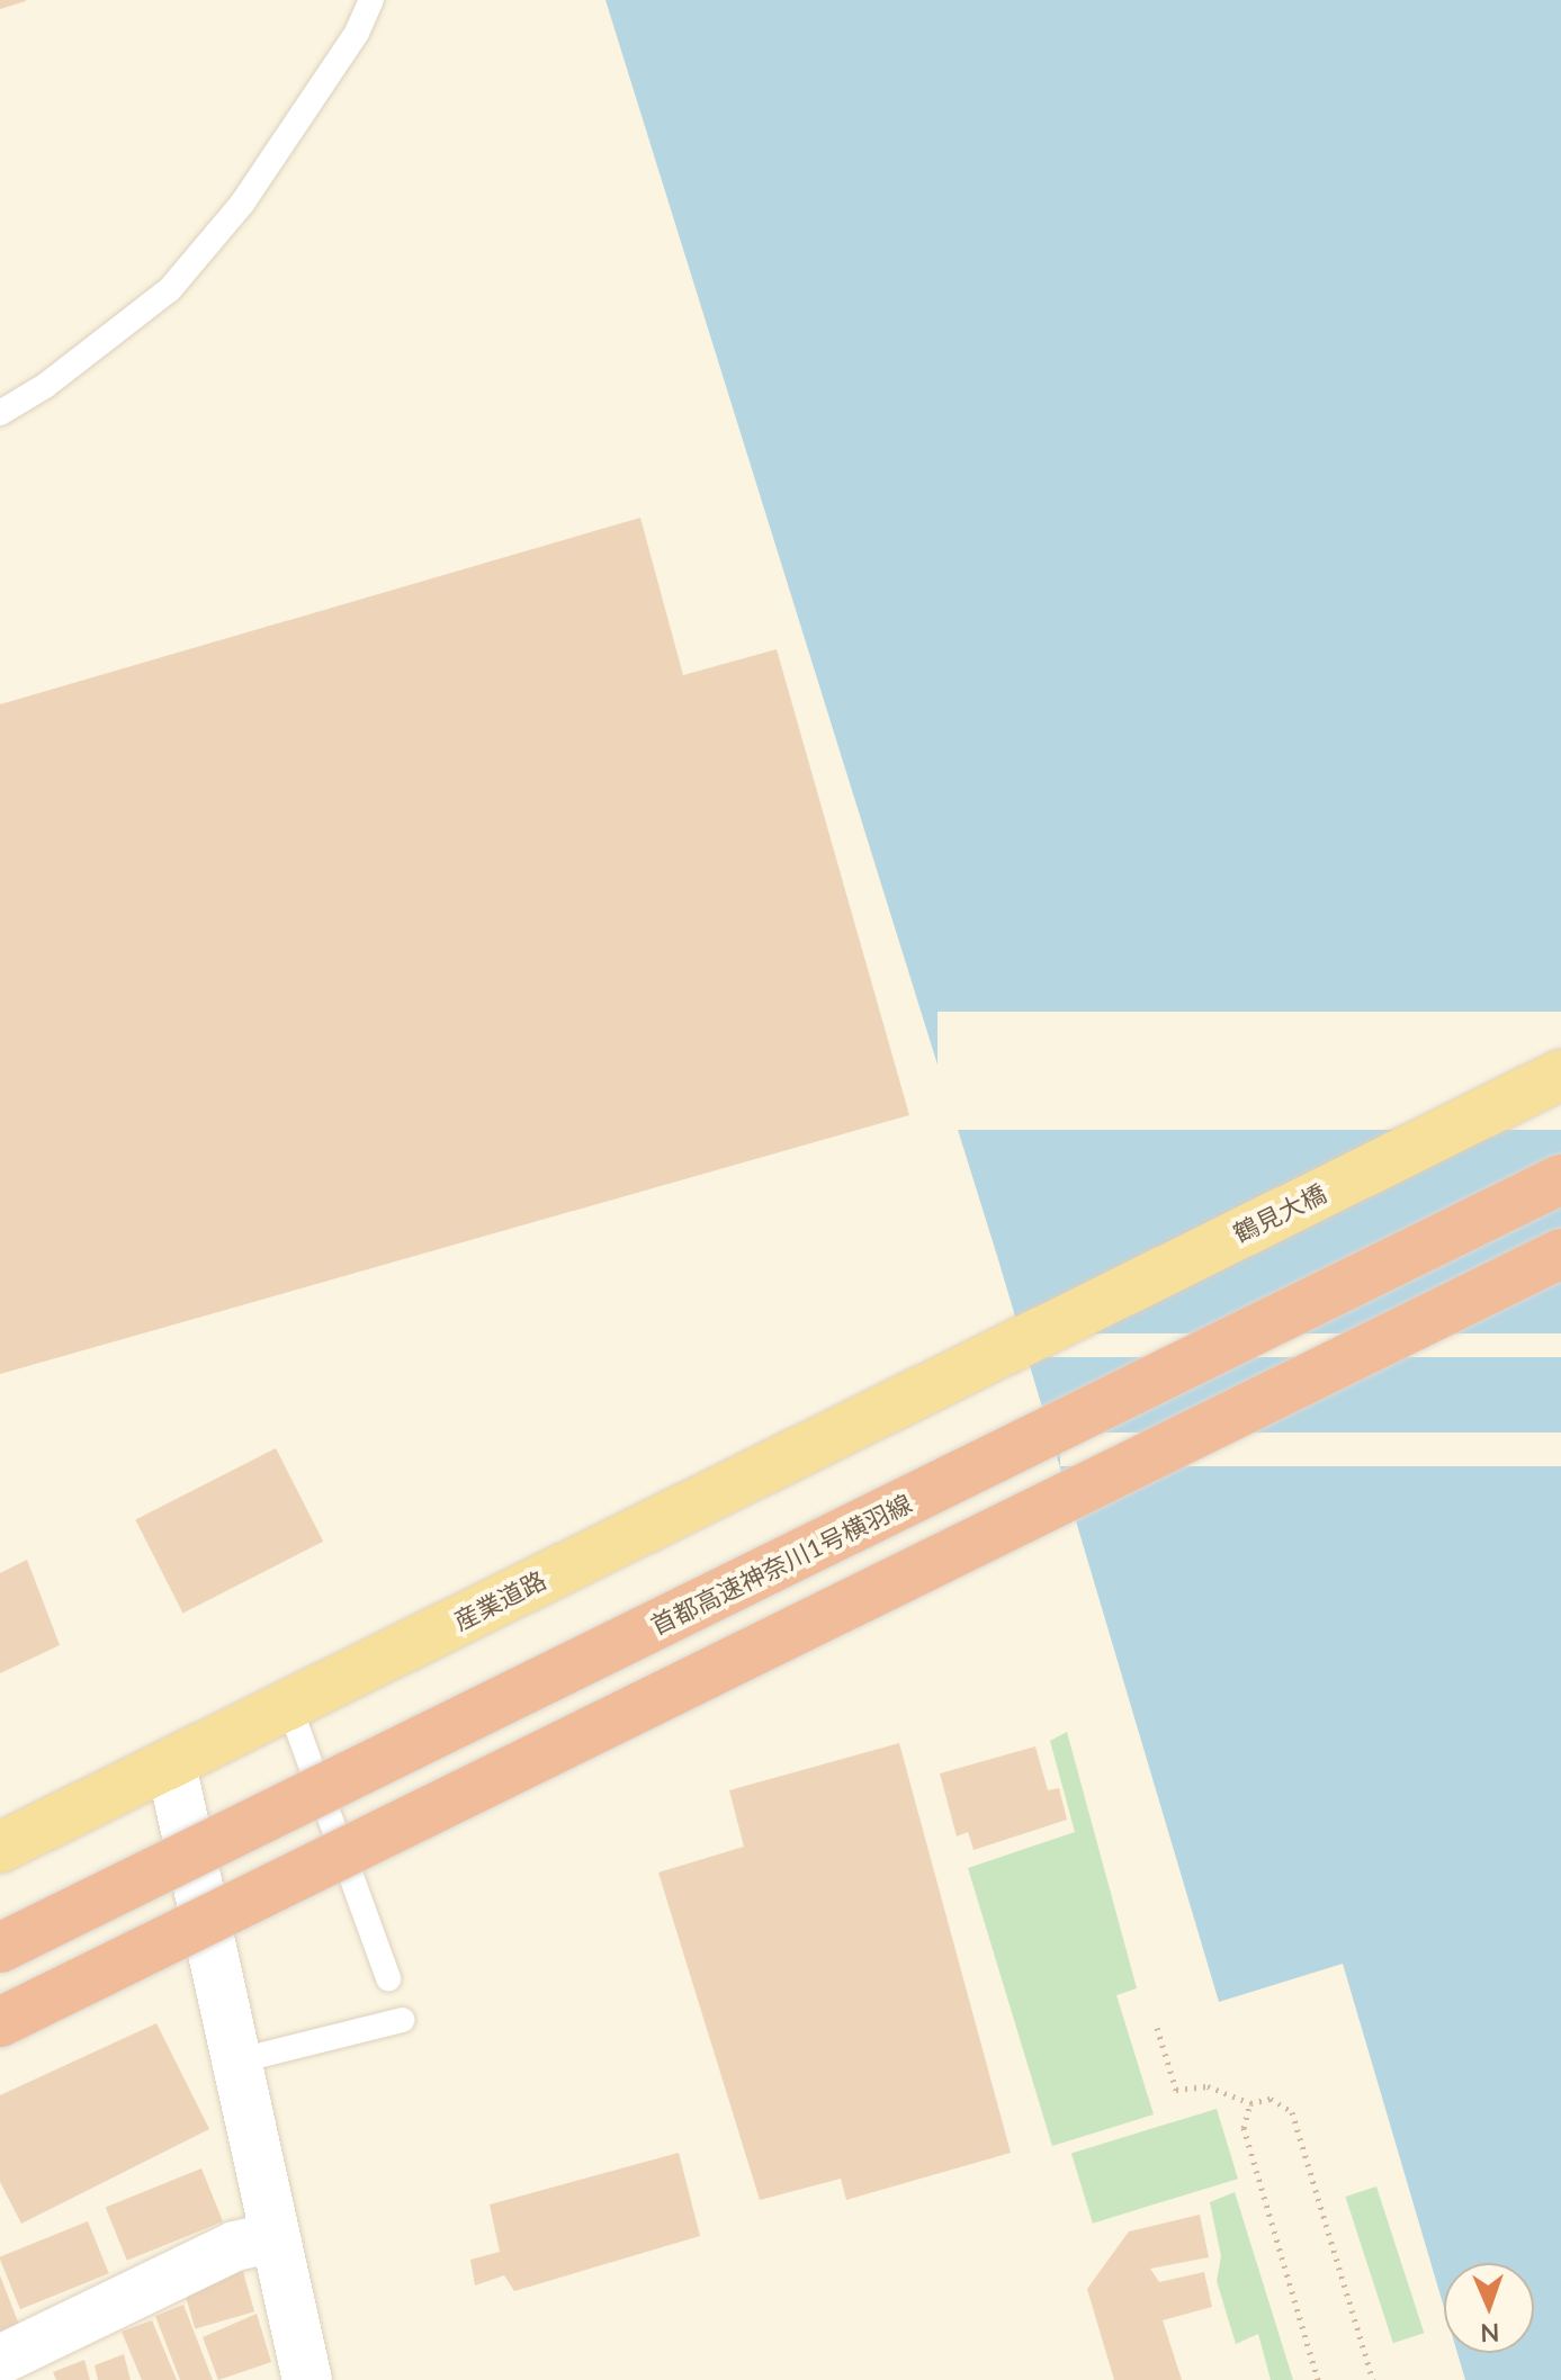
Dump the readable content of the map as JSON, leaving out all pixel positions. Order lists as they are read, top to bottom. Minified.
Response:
{"streets":{"highway":["首都高速神奈川1号横羽線"],"main road":["鶴見大橋","産業道路"]},"crossings":[["鶴見大橋","産業道路"]],"north":"bottom"}
